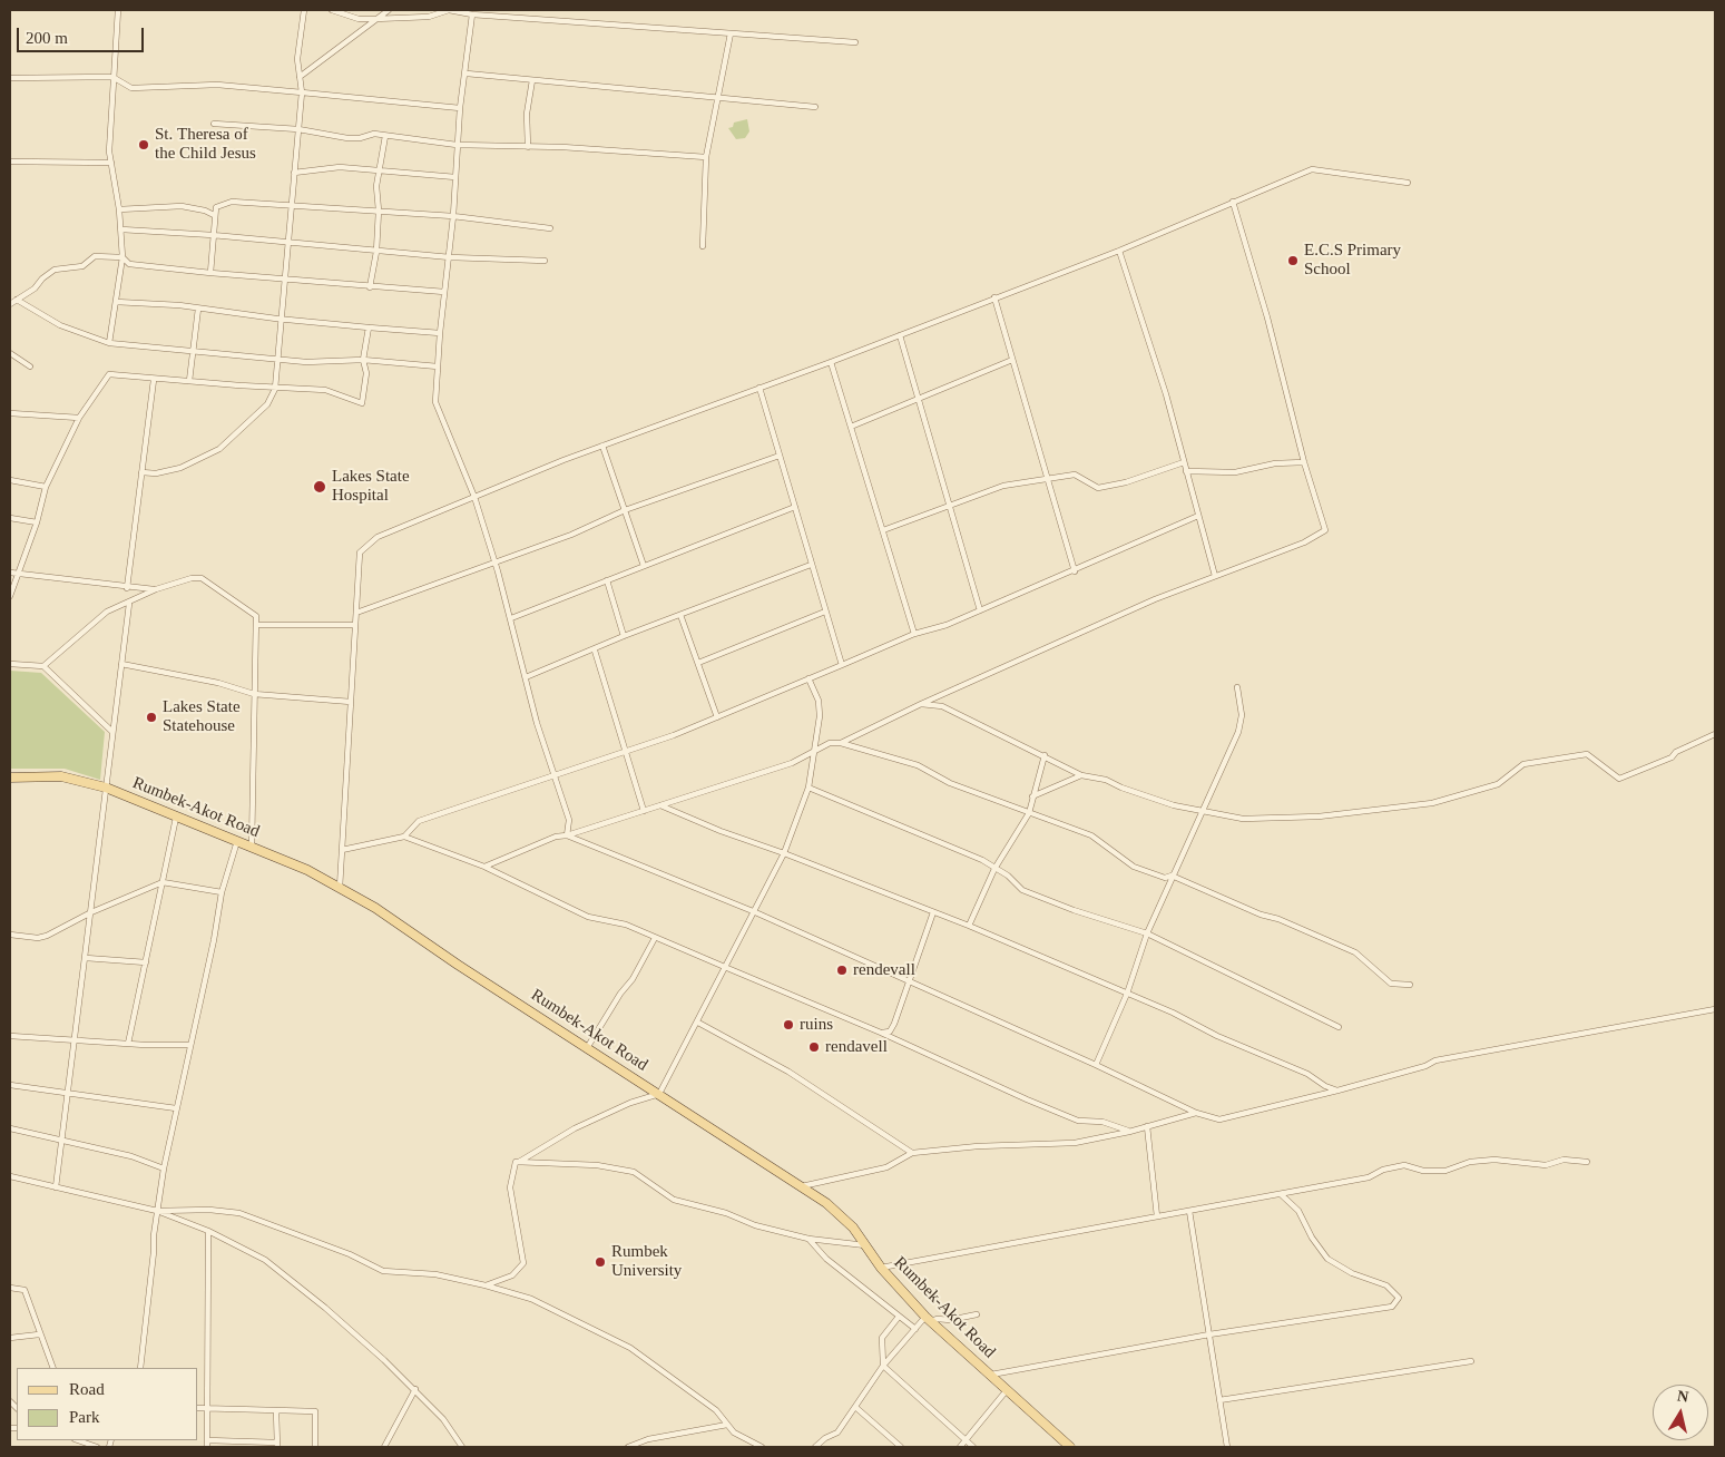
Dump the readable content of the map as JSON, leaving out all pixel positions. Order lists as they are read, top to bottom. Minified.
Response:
{"streets":{"main road":["Rumbek-Akot Road"]},"places":["St. Theresa of the Child Jesus","E.C.S Primary School","Lakes State Hospital","Lakes State Statehouse","rendevall","ruins","rendavell","Rumbek University"],"legend":["Road","Park"],"scale_bar":"200 m","north":"top"}
